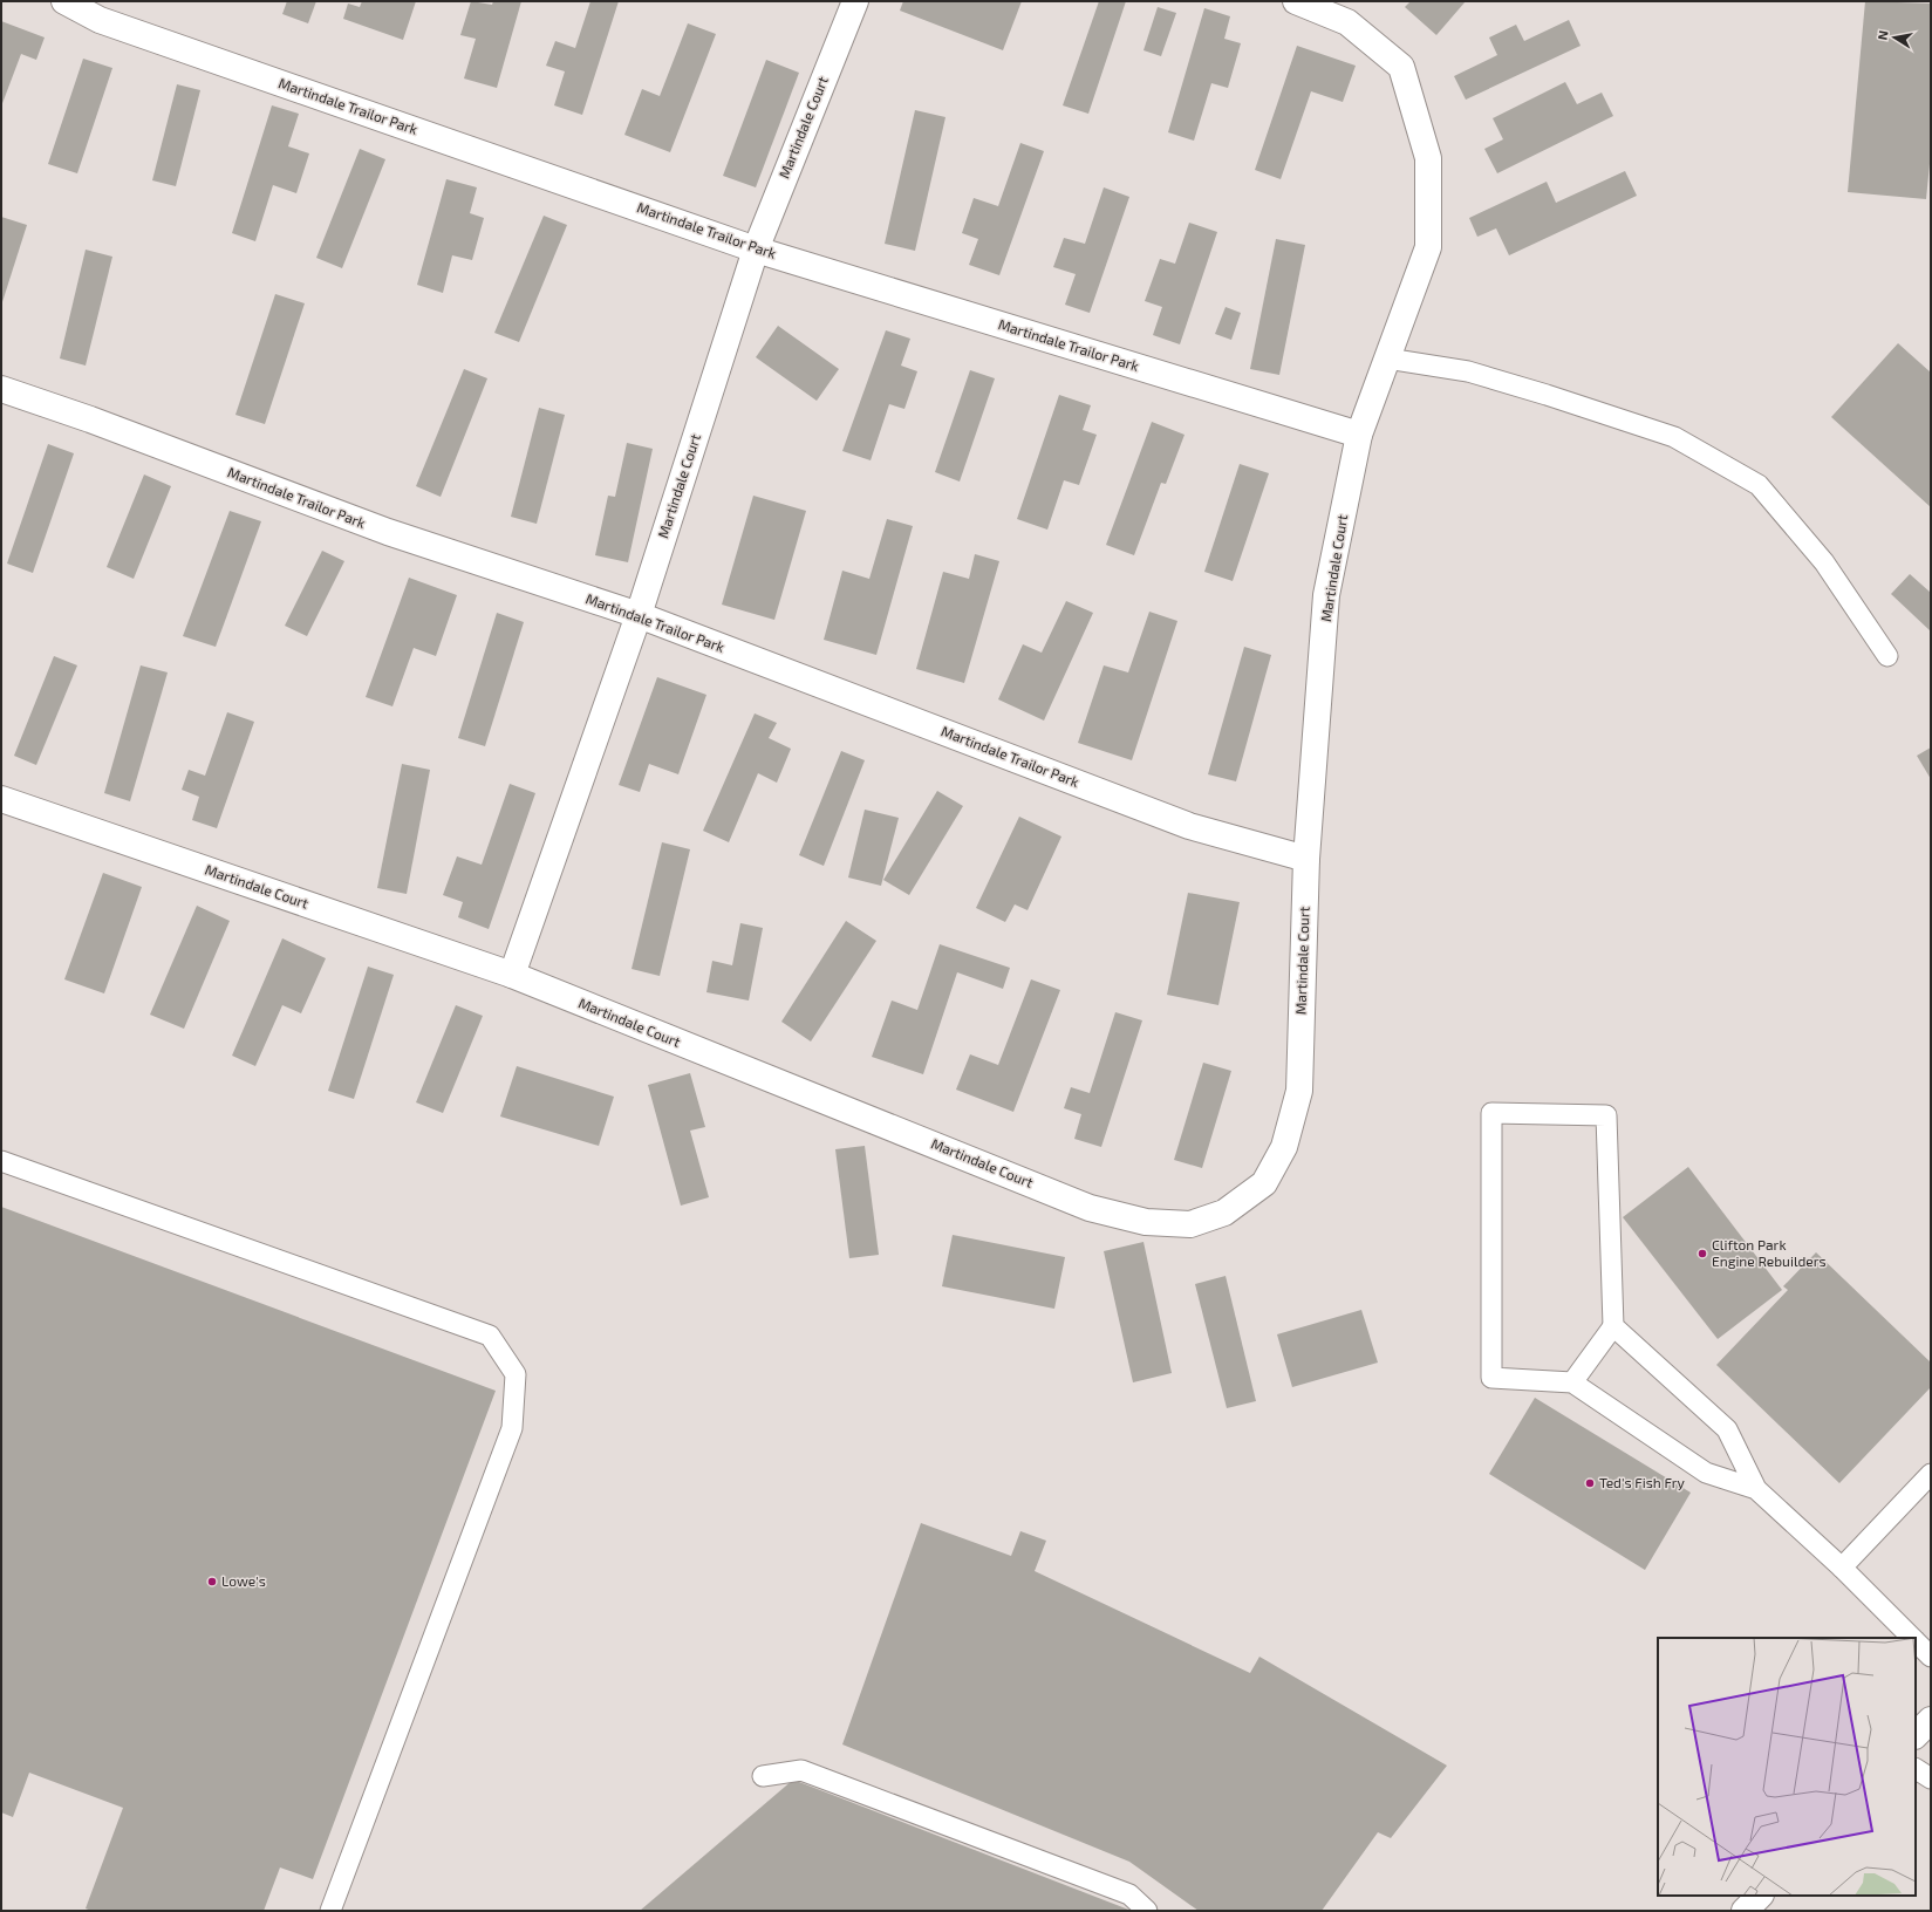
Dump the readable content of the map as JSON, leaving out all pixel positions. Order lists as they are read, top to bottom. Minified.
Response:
{"streets":{"street":["Martindale Trailor Park","Martindale Court"]},"crossings":[["Martindale Trailor Park","Martindale Court"]],"places":["Clifton Park Engine Rebuilders","Ted's Fish Fry","Lowe's"],"north":"left"}
